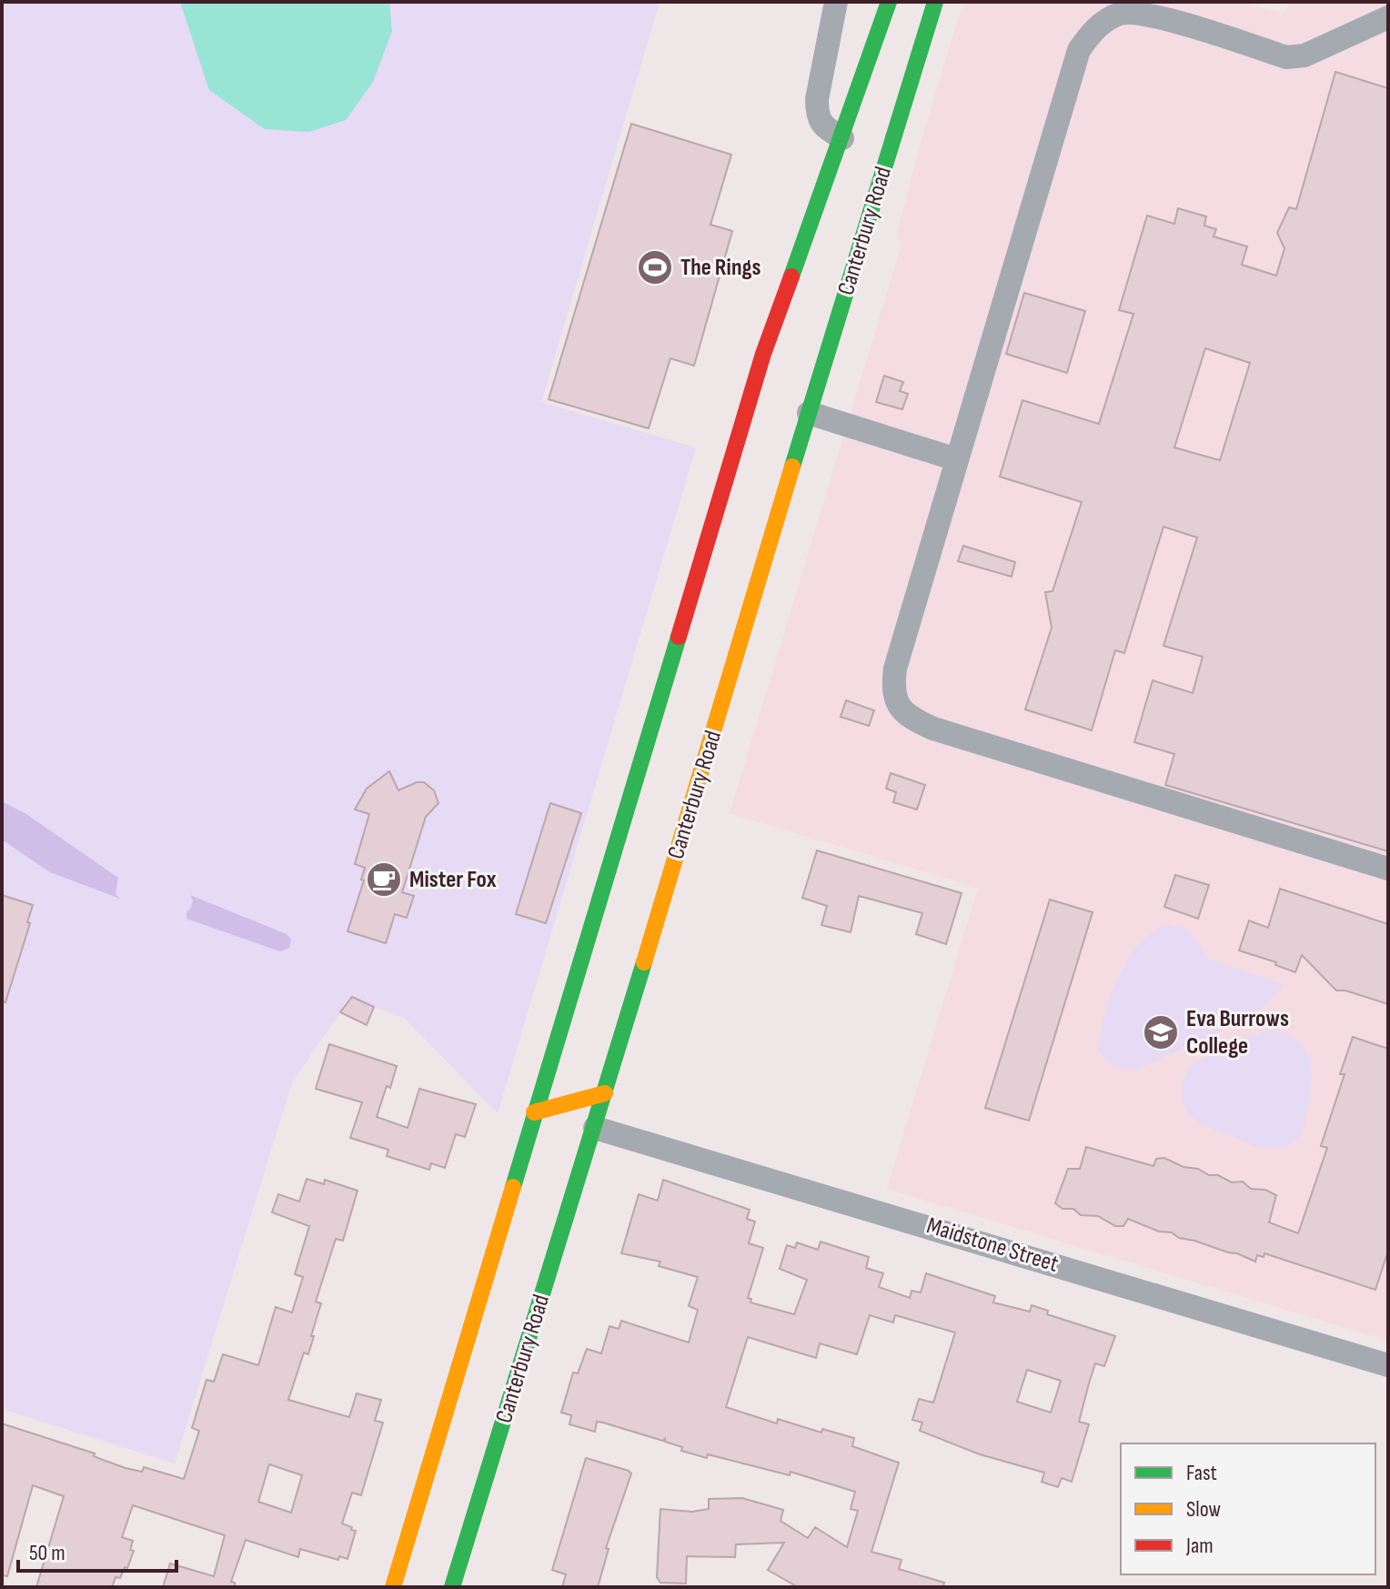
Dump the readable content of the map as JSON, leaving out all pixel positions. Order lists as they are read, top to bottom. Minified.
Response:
{"streets":{"main road":["Canterbury Road"],"street":["Maidstone Street"]},"crossings":[["Canterbury Road","Maidstone Street"]],"places":{"sports":["The Rings"],"cafe":["Mister Fox"],"school or university":["Eva Burrows College"]},"legend":["Fast","Slow","Jam"],"scale_bar":"50 m"}
